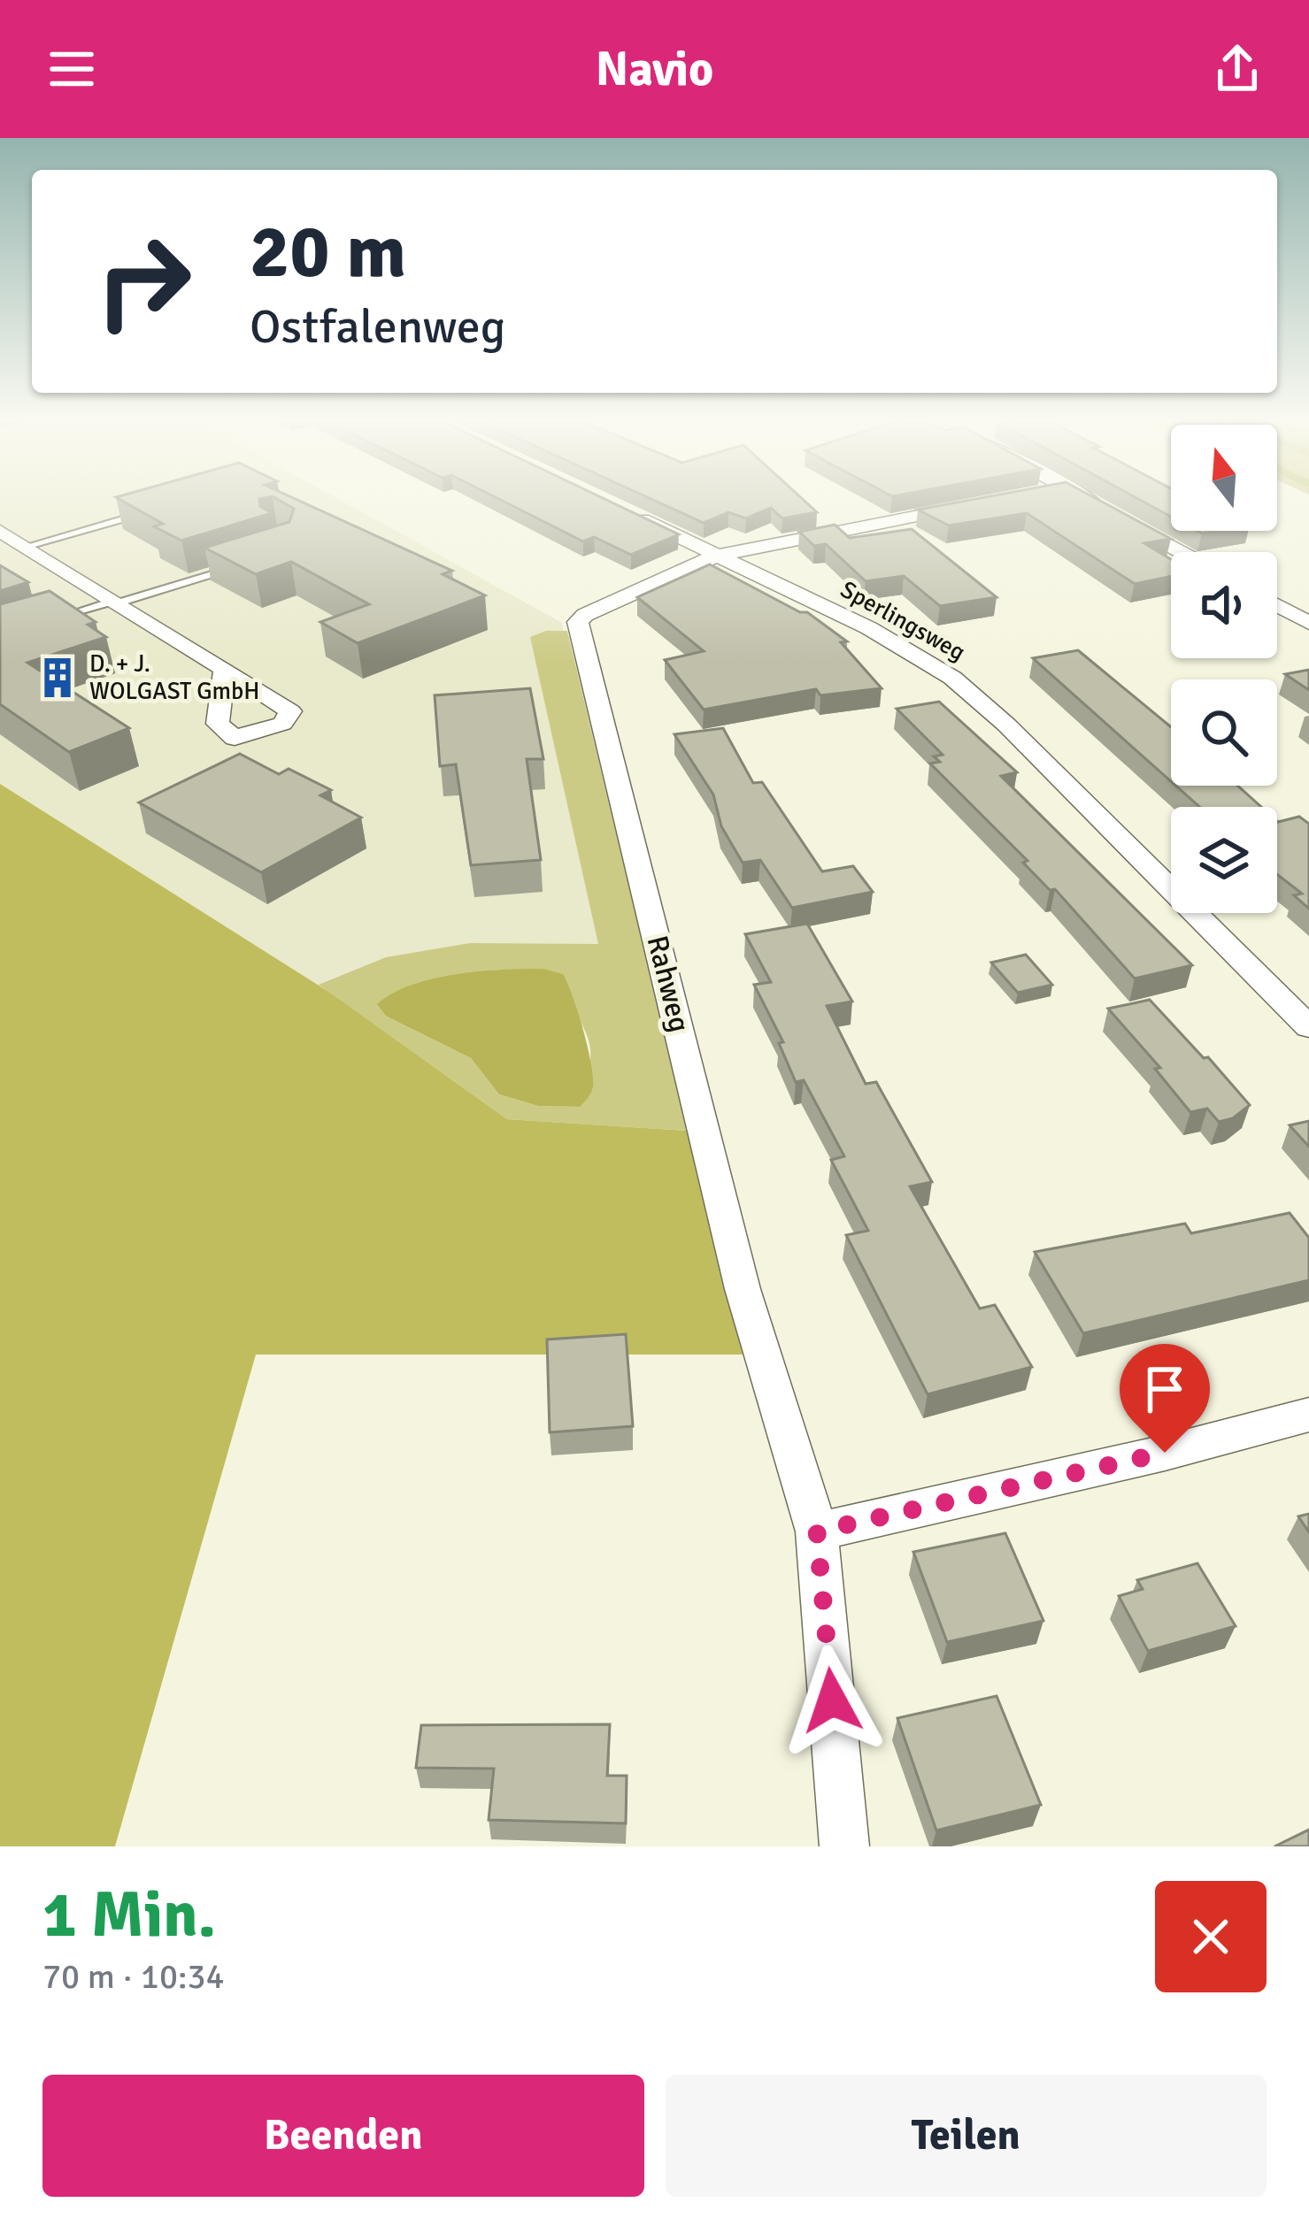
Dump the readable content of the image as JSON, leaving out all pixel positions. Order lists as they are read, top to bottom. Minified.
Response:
{"streets":{"street":["Sperlingsweg","Rahweg"]},"crossings":[["Sperlingsweg","Rahweg"]],"places":{"building":["D. + J. WOLGAST GmbH"]},"north":"top","page":{"header":"Navio","turn":["20 m","Ostfalenweg"],"heading":["1 Min.","70 m · 10:34"],"buttons":["Beenden","Teilen"]}}
